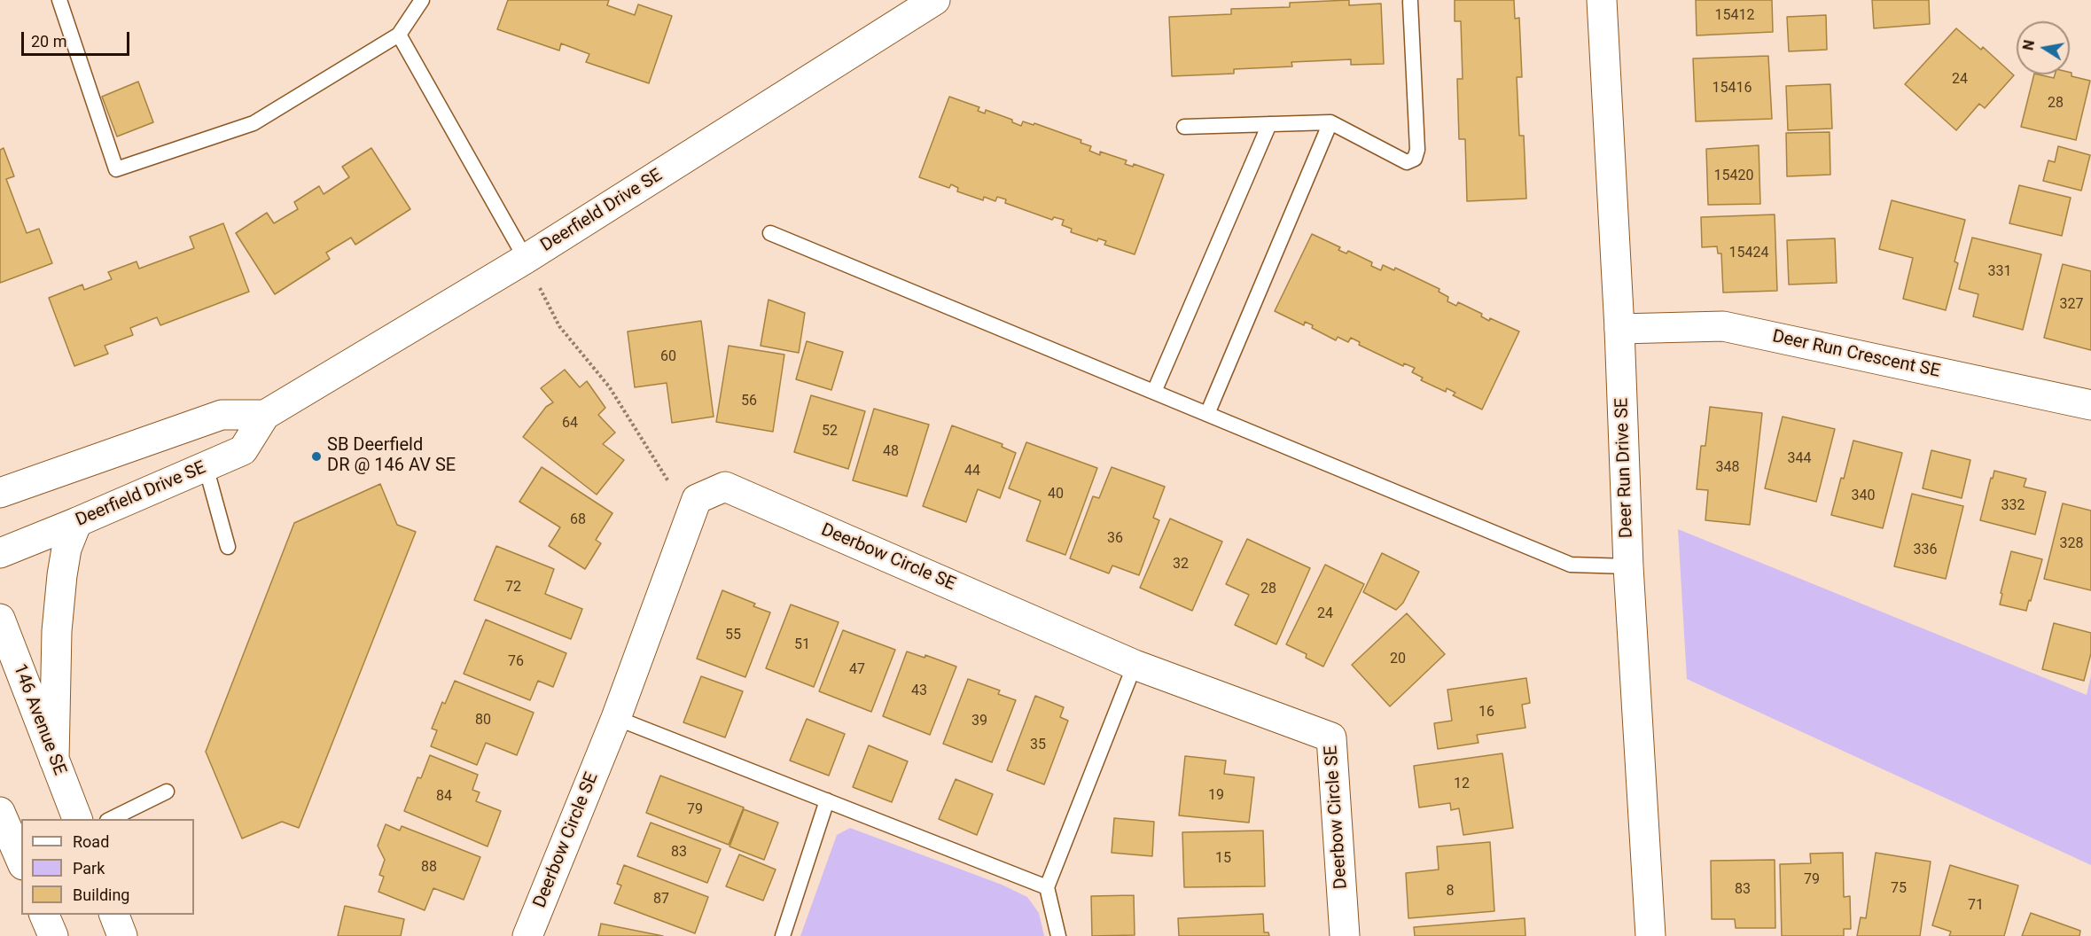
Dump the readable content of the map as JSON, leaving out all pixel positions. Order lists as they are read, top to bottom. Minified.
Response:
{"streets":{"street":["Deerfield Drive SE","Deer Run Crescent SE","Deer Run Drive SE","Deerbow Circle SE","146 Avenue SE"]},"crossings":[["Deer Run Crescent SE","Deer Run Drive SE"]],"places":["SB Deerfield DR @ 146 AV SE"],"house_numbers":["15412","24","15416","28","15420","15424","331","327","60","56","64","52","48","344","348","44","40","340","332","68","36","328","336","32","72","28","24","55","51","20","76","47","43","16","80","39","35","12","19","84","79","83","15","88","79","75","83","8","87","71"],"legend":["Road","Park","Building"],"scale_bar":"20 m","north":"left"}
